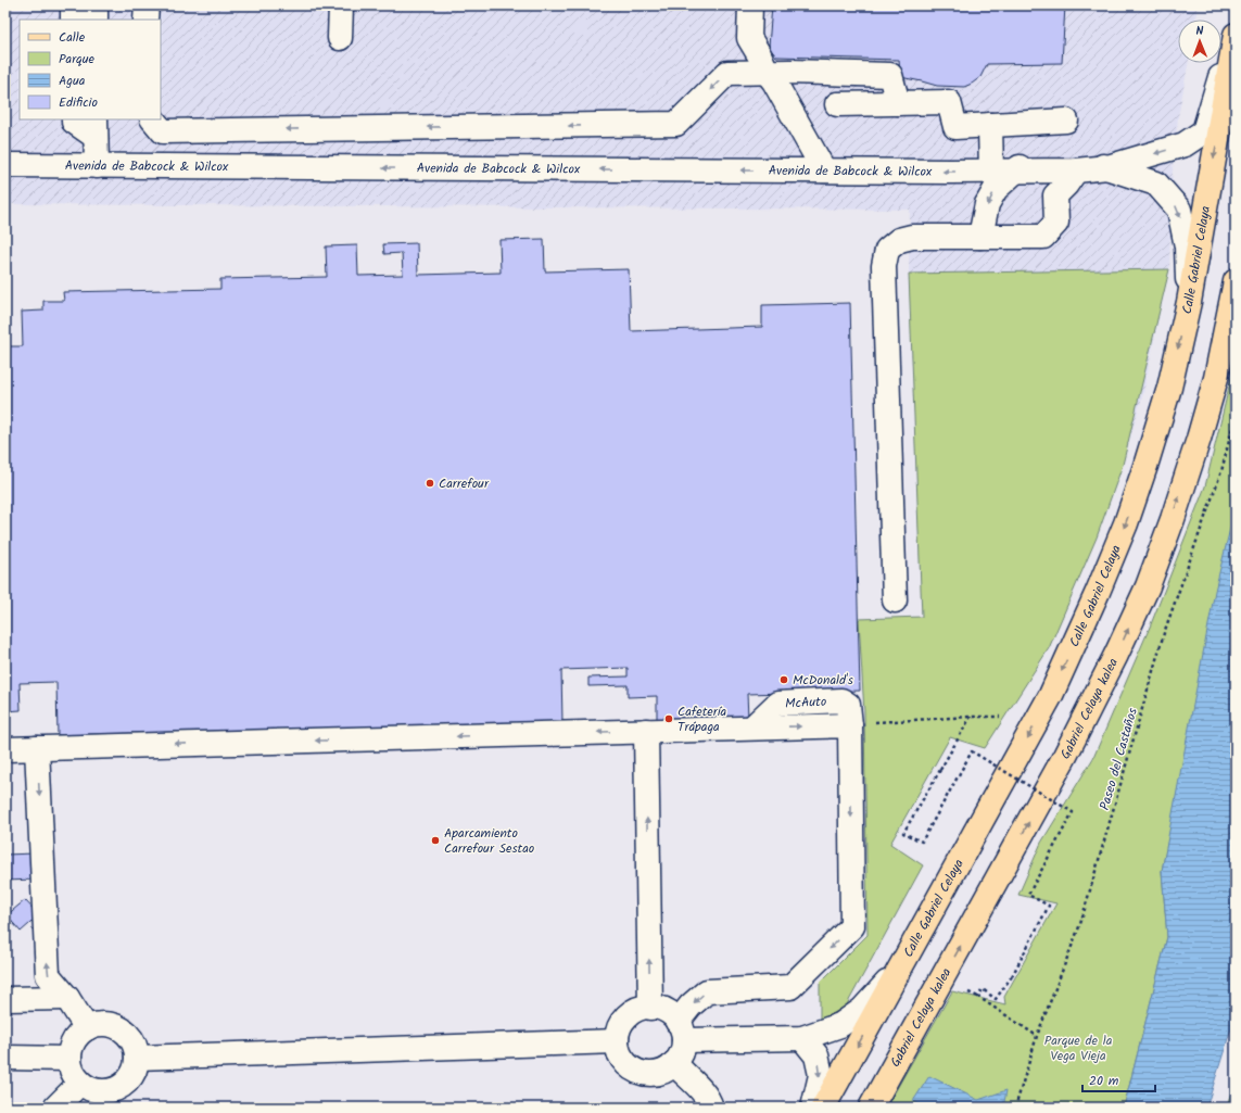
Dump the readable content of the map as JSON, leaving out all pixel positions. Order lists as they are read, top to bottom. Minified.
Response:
{"streets":{"main road":["Calle Gabriel Celaya","Gabriel Celaya kalea"],"street":["Avenida de Babcock & Wilcox","McAuto"],"path":["Paseo del Castaños"]},"one_way":["Calle Gabriel Celaya","McAuto","Gabriel Celaya kalea"],"parks":["Parque de la Vega Vieja"],"places":["Carrefour","McDonald's","Cafetería Trápaga","Aparcamiento Carrefour Sestao"],"legend":["Calle","Parque","Agua","Edificio"],"scale_bar":"20 m","north":"top"}
